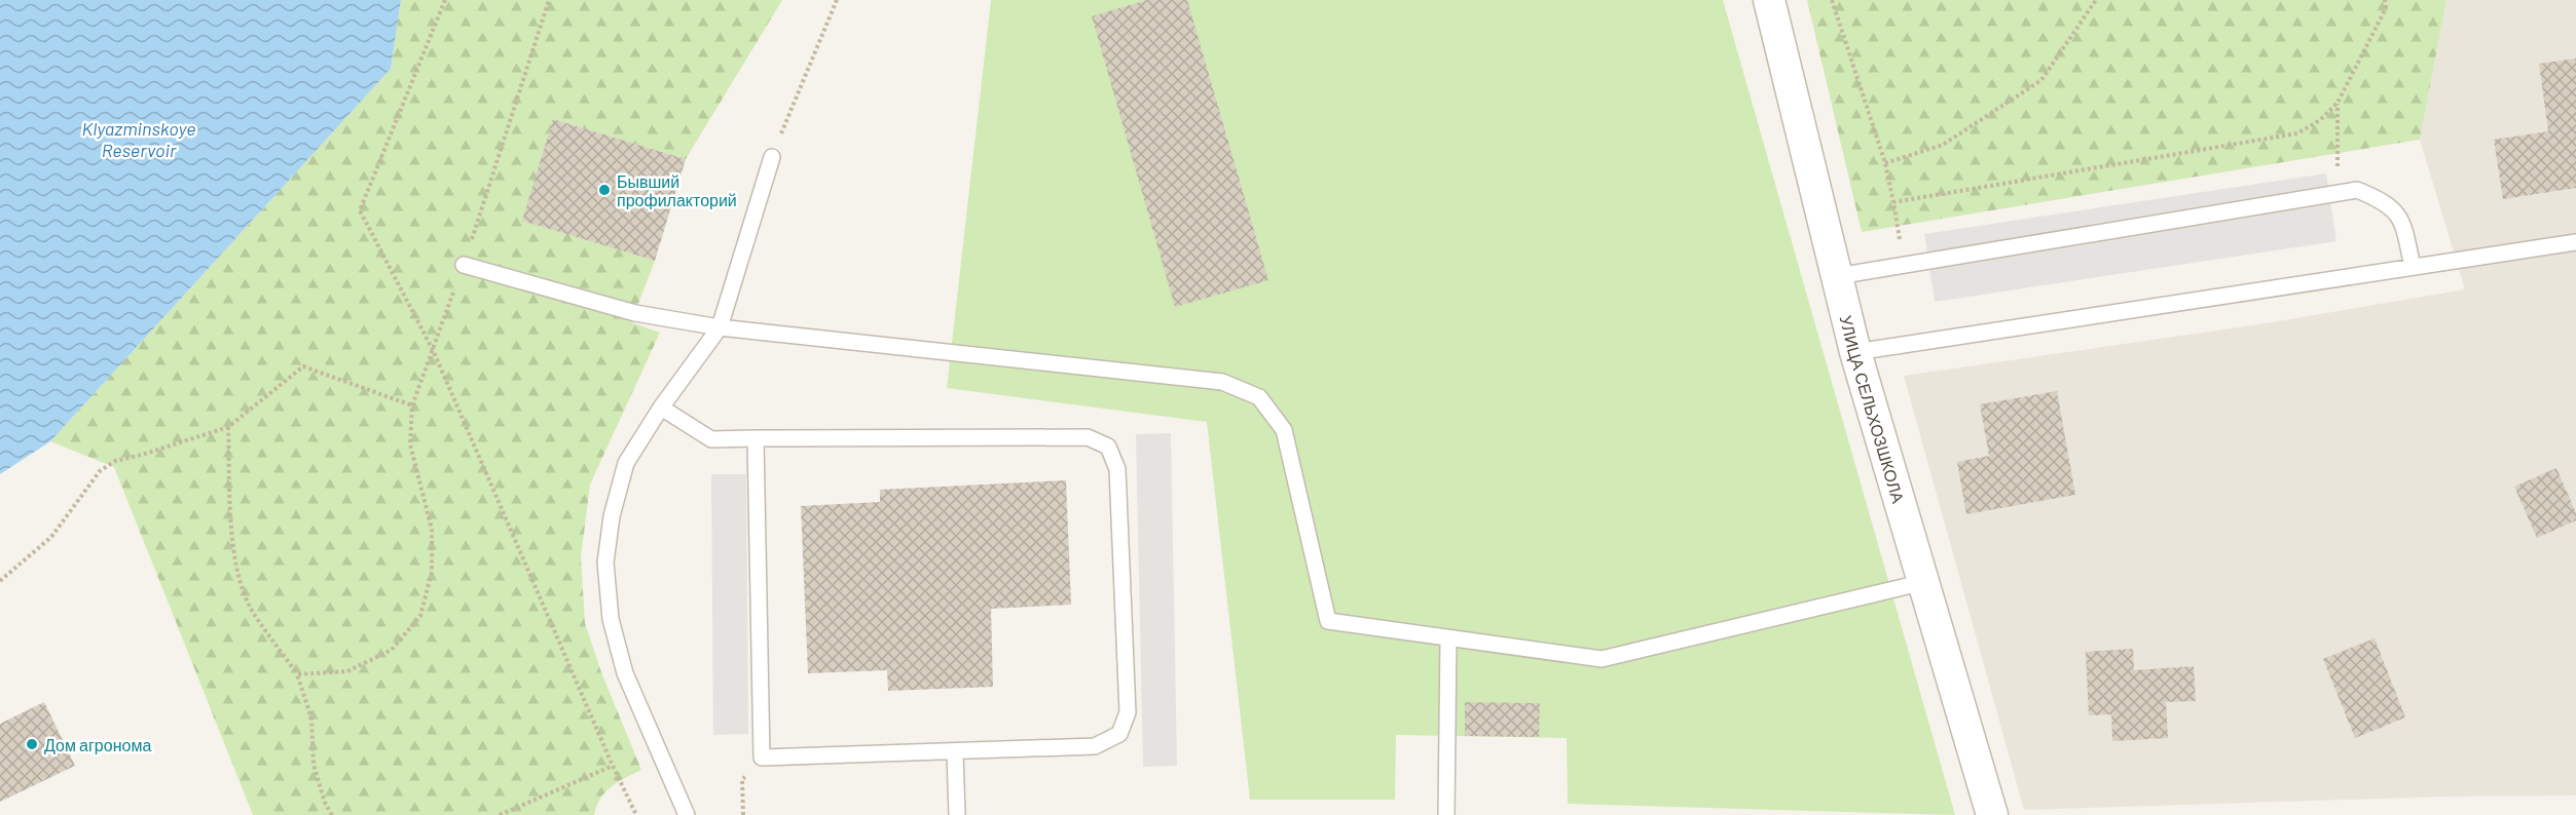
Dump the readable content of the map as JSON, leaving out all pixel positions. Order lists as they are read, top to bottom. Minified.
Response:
{"streets":{"street":["УЛИЦА СЕЛЬХОЗШКОЛА"]},"water":["Klyazminskoye Reservoir"],"places":["Бывший профилакторий","Дом агронома"]}
